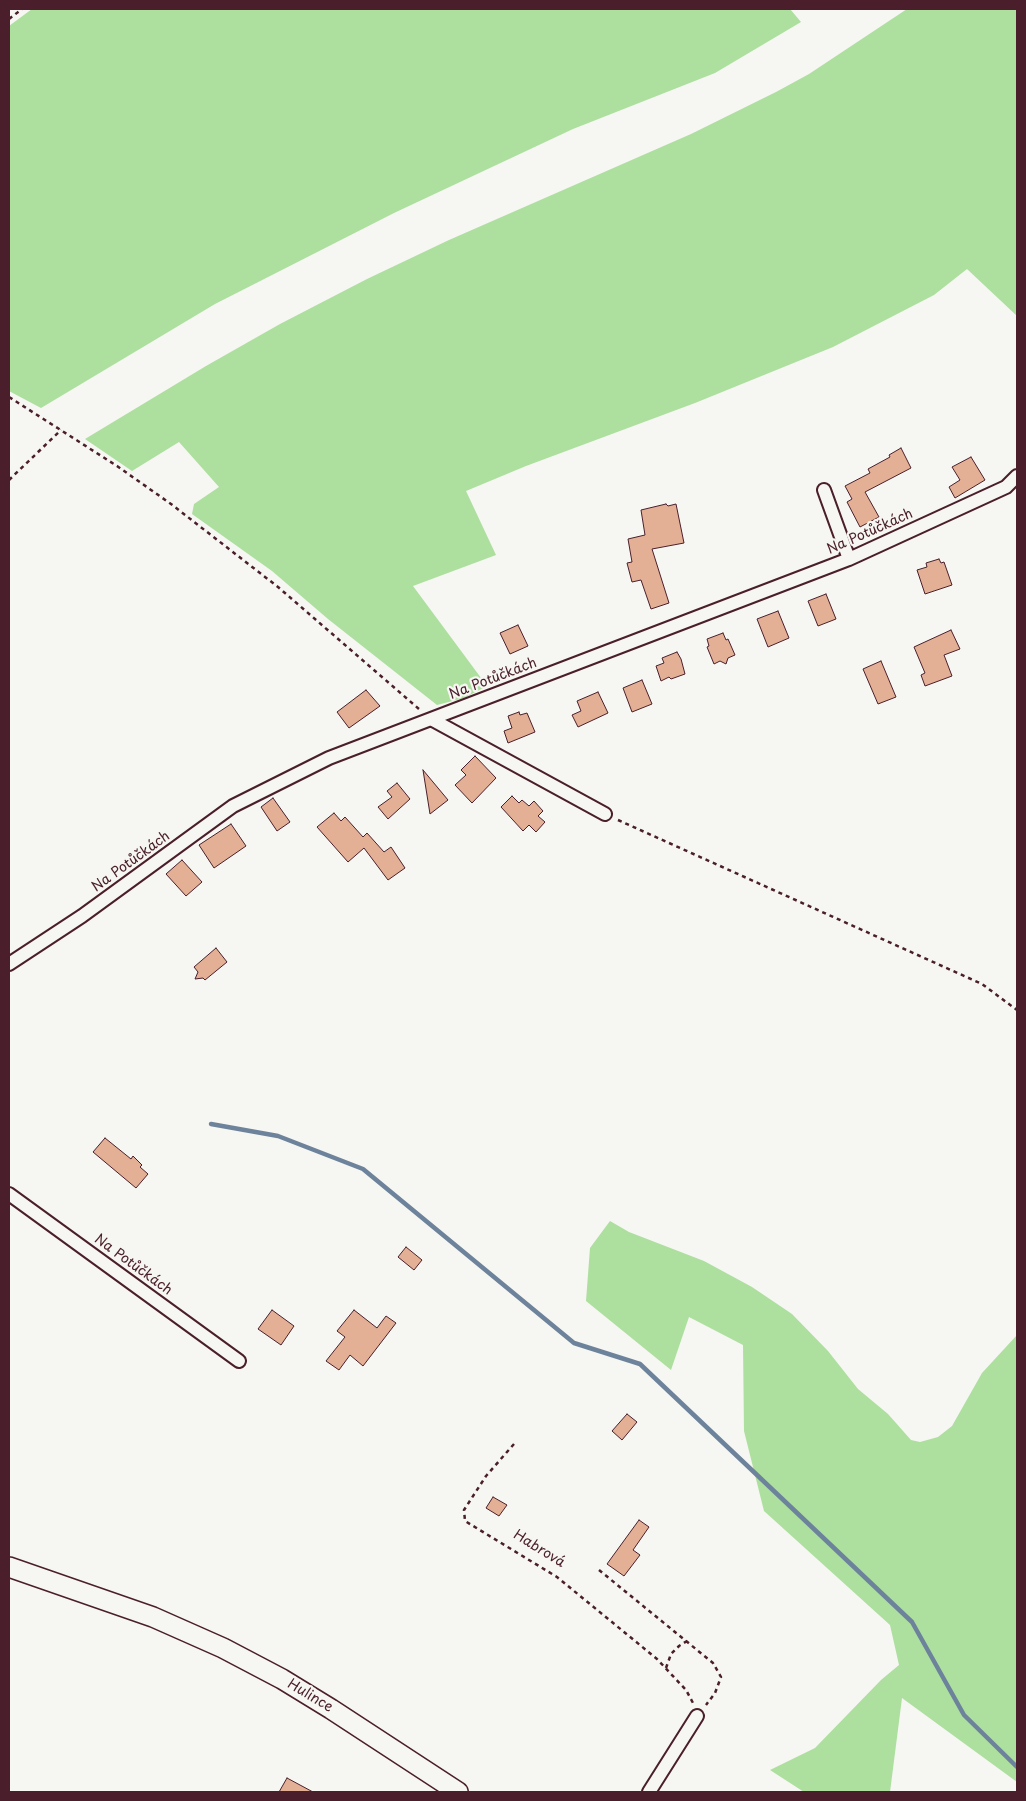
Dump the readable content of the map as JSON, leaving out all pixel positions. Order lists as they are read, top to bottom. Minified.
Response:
{"streets":{"main road":["Hulince"],"street":["Na Potůčkách"],"path":["Habrová"]}}
